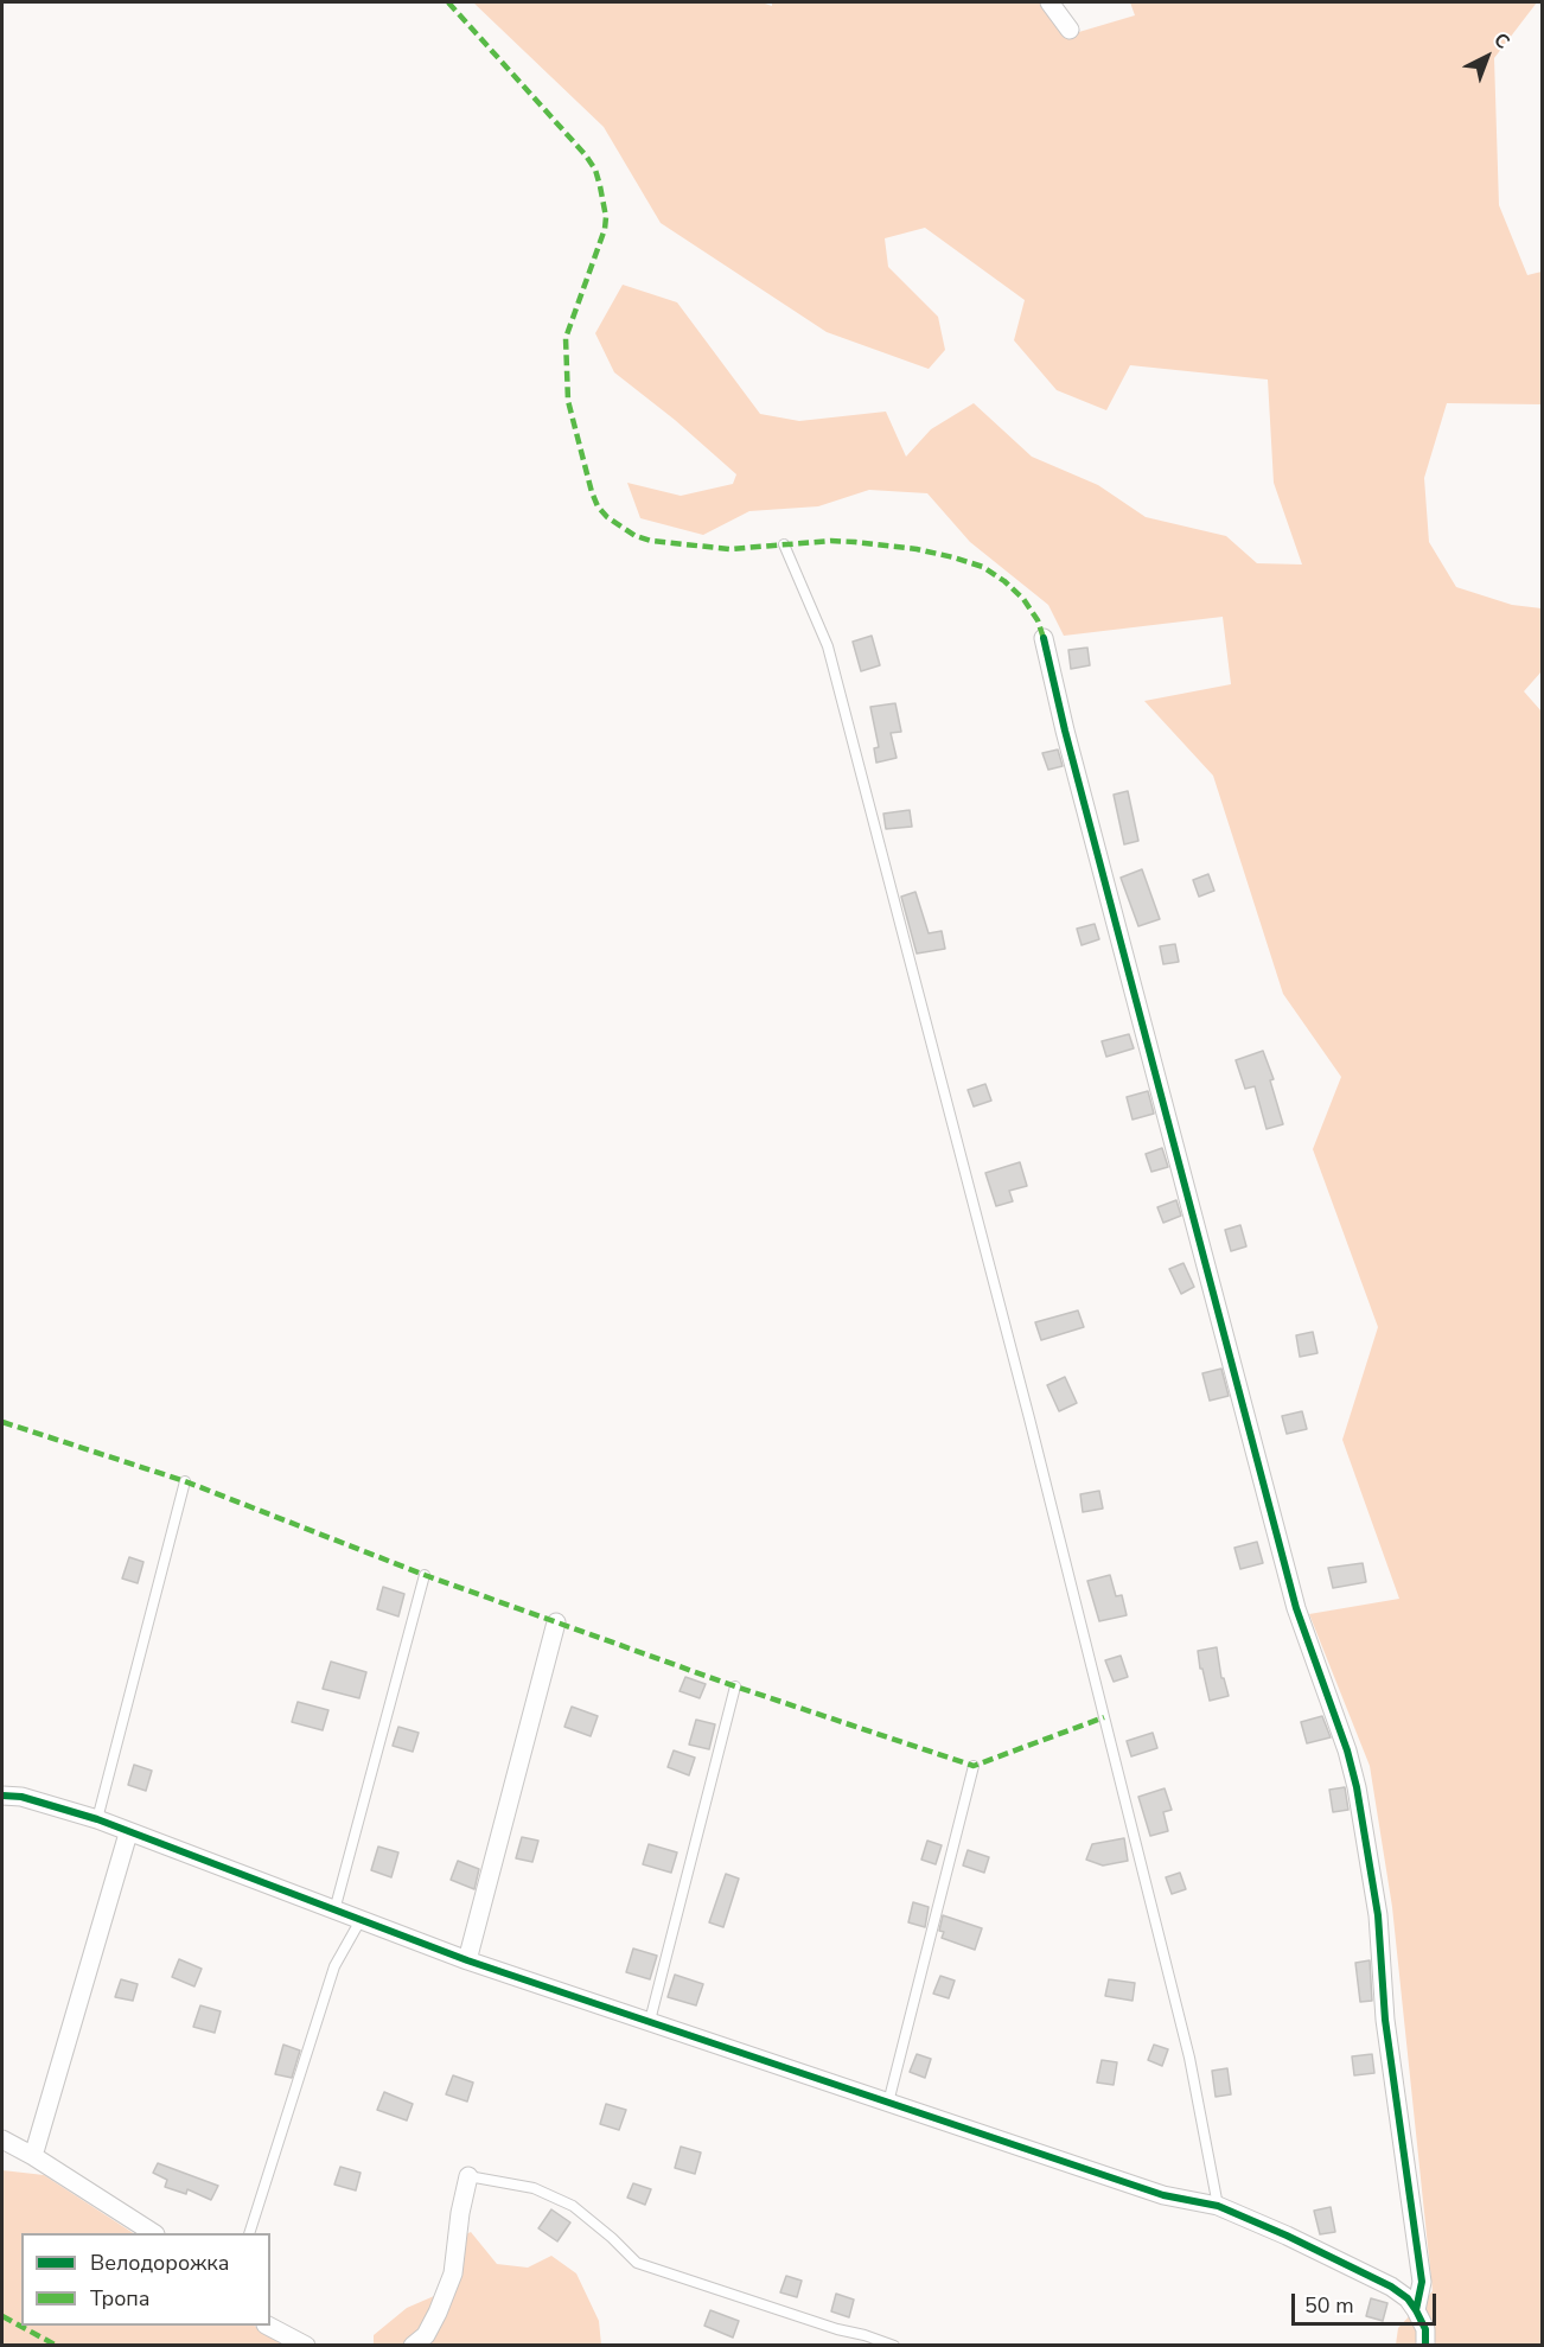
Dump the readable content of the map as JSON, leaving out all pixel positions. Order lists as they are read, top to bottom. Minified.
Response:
{"legend":["Велодорожка","Тропа"],"scale_bar":"50 m","north":"top right"}
